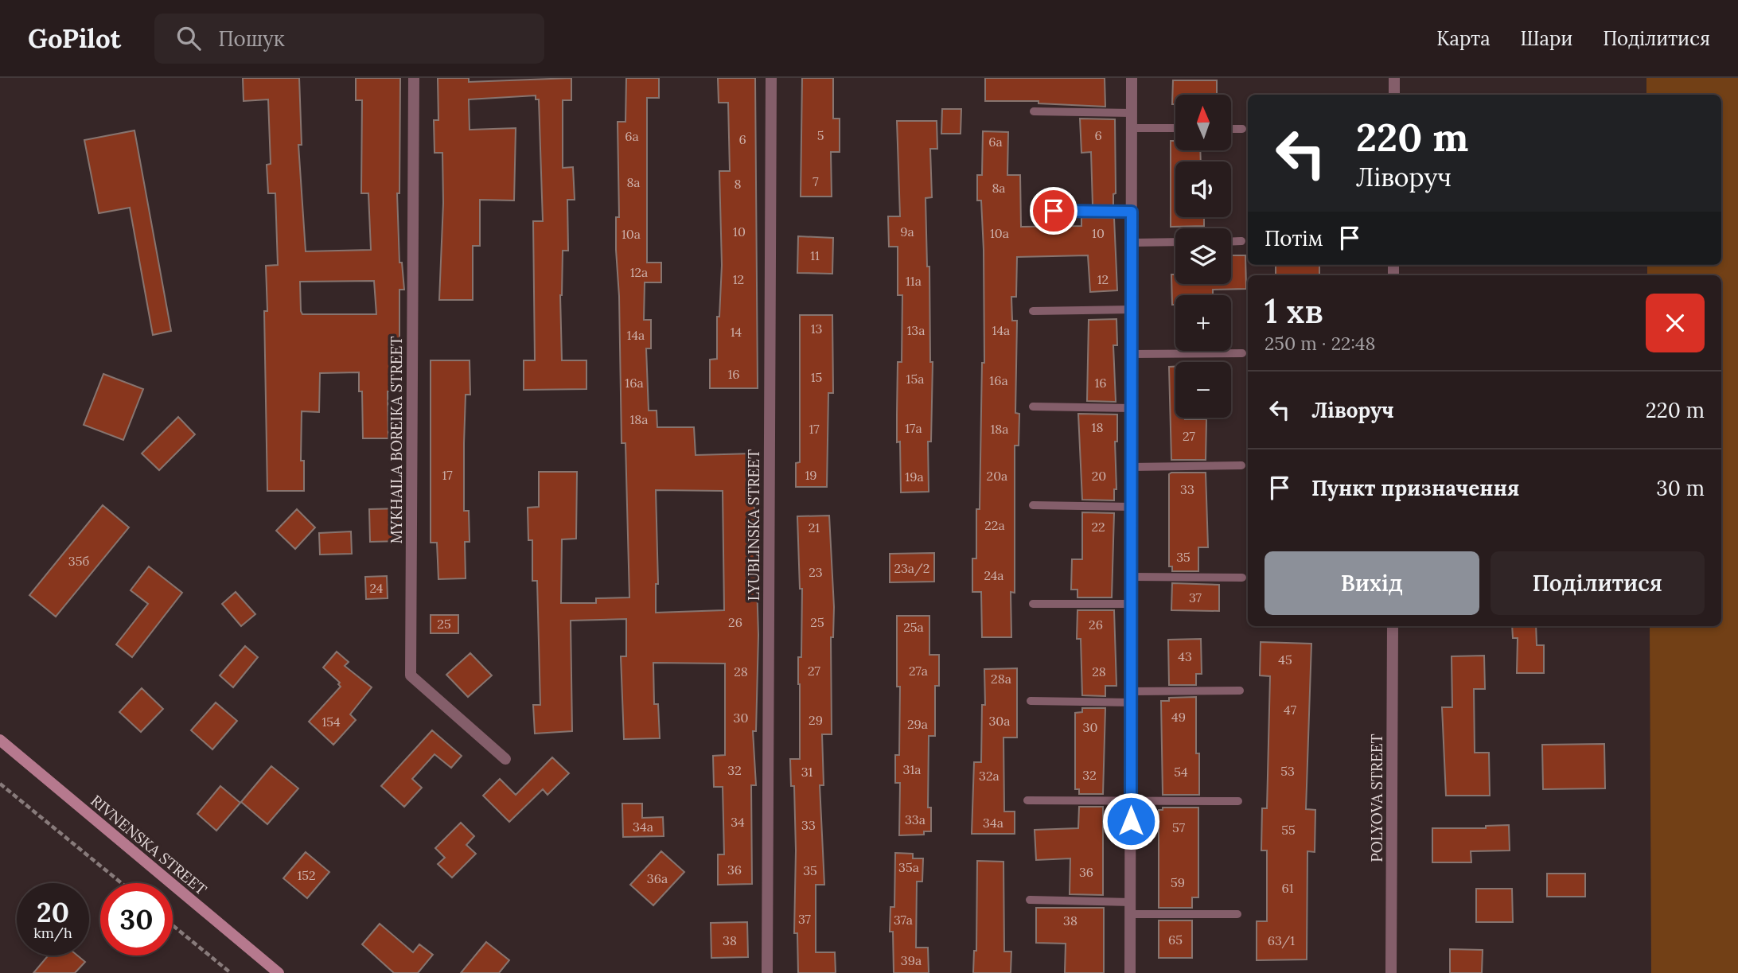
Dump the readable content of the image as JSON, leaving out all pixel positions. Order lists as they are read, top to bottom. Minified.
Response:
{"streets":{"main road":["RIVNENSKA STREET"],"street":["MYKHAILA BOREIKA STREET","LYUBLINSKA STREET","POLYOVA STREET"]},"house_numbers":["5","6","6а","6","6а","7","8а","8","8а","10","9а","10а","10","10а","11","12а","12","12","11а","13","13а","14а","14","14а","16","15","15а","16а","16а","16","18а","18","17а","17","18а","27","17","19","20а","20","19а","33","22а","22","21","35","35б","23а/2","23","24а","24","37","26","25","25","26","25а","43","45","27","27а","28","28","28а","47","49","30","29","30а","154","29а","30","31а","32","53","31","54","32","32а","33а","34","34а","33","34а","57","55","35а","36","35","36","152","36а","59","61","37","37а","38","65","38","63/1","39а"],"north":"top","page":{"header":"GoPilot","search":"Пошук","nav":["Карта","Шари","Поділитися"],"map_buttons":["+","−"],"turn":["220 m","Ліворуч"],"then":"Потім","heading":["1 хв","250 m · 22:48"],"list":[{"name":"Ліворуч","value":"220 m"},{"name":"Пункт призначення","value":"30 m"}],"buttons":["Вихід","Поділитися"],"speed":"20 km/h","limit":"30"}}
